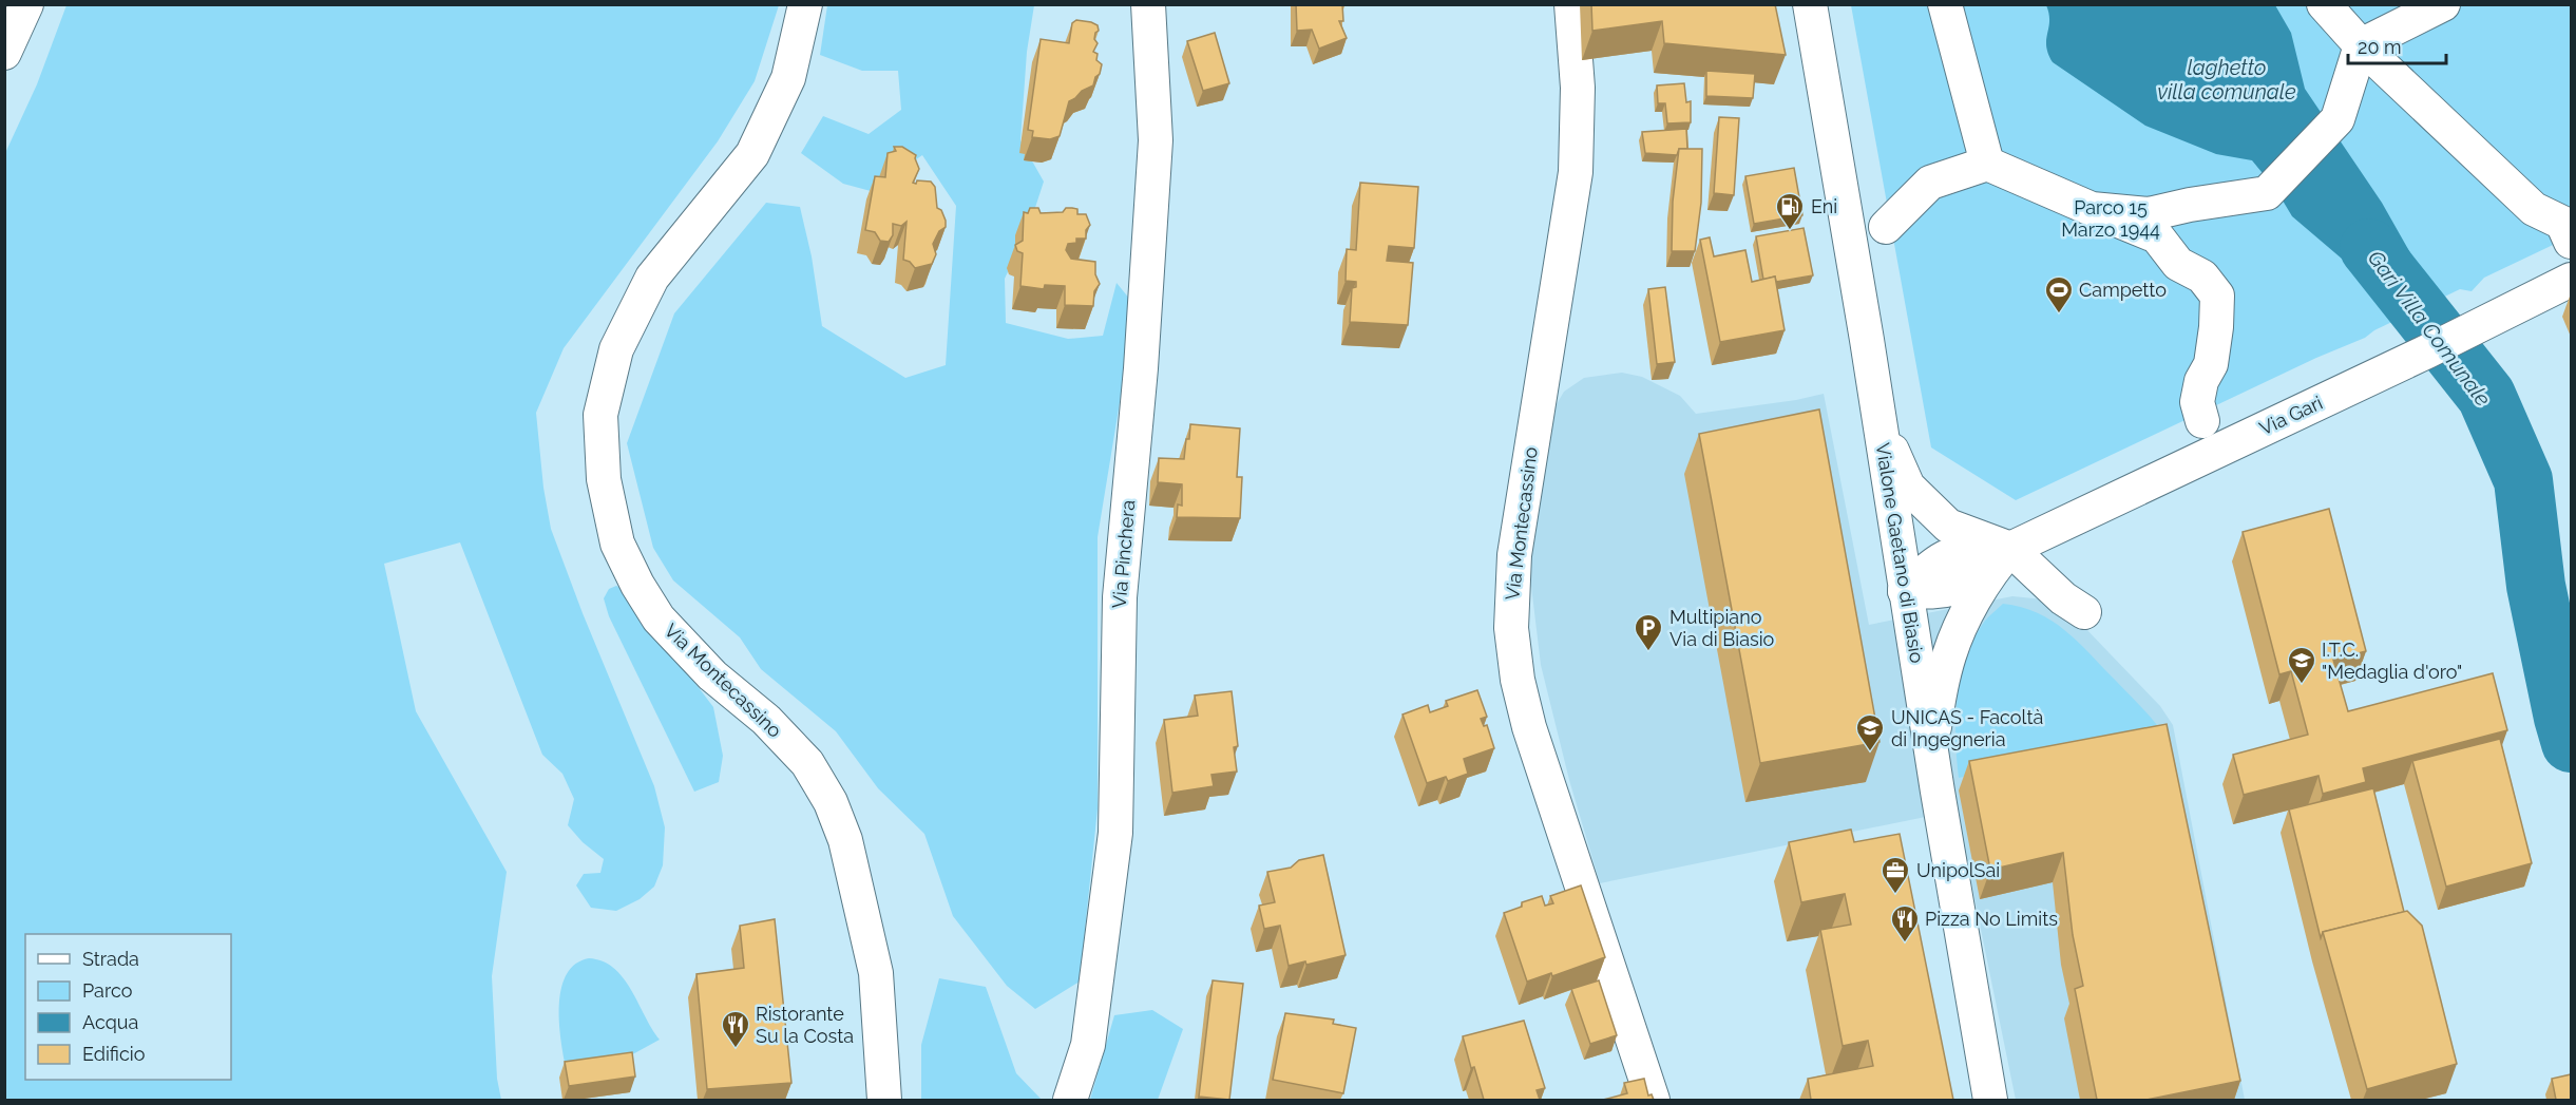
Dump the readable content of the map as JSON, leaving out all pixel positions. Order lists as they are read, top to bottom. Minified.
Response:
{"streets":{"street":["Via Gari","Via Montecassino","Vialone Gaetano di Biasio","Via Pinchera"]},"crossings":[["Via Gari","Vialone Gaetano di Biasio"]],"water":["laghetto villa comunale","Gari Villa Comunale"],"parks":["Parco 15 Marzo 1944"],"places":{"fuel station":["Eni"],"sports":["Campetto"],"parking":["Multipiano Via di Biasio"],"school or university":["I.T.C. \"Medaglia d'oro\"","UNICAS - Facoltà di Ingegneria"],"office":["UnipolSai"],"restaurant":["Pizza No Limits","Ristorante Su la Costa"]},"legend":["Strada","Parco","Acqua","Edificio"],"scale_bar":"20 m"}
